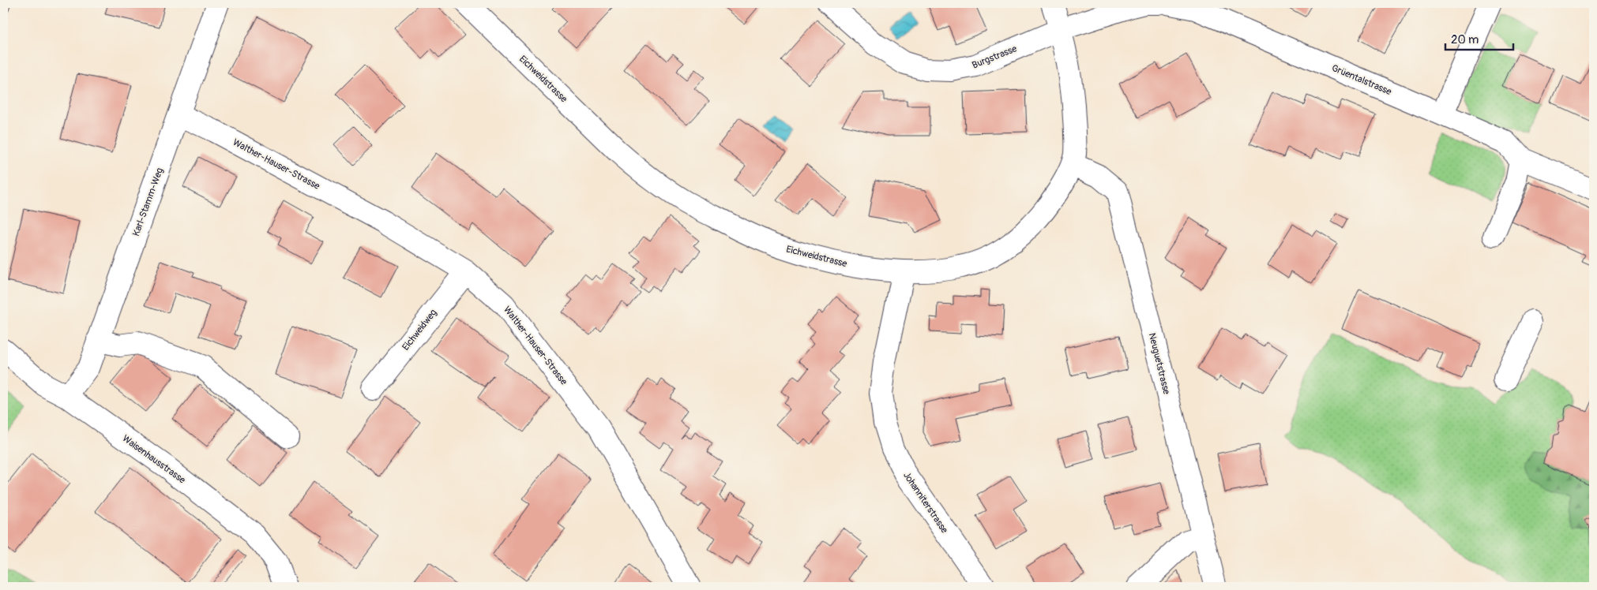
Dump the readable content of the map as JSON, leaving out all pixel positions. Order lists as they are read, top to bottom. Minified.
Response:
{"streets":{"street":["Burgstrasse","Eichweidstrasse","Grüentalstrasse","Walther-Hauser-Strasse","Karl-Stamm-Weg","Eichweidweg","Neuguetstrasse","Waisenhausstrasse","Johanniterstrasse"]},"crossings":[["Burgstrasse","Eichweidstrasse"],["Eichweidstrasse","Neuguetstrasse"],["Eichweidstrasse","Johanniterstrasse"],["Walther-Hauser-Strasse","Karl-Stamm-Weg"],["Walther-Hauser-Strasse","Eichweidweg"],["Karl-Stamm-Weg","Waisenhausstrasse"]],"scale_bar":"20 m"}
